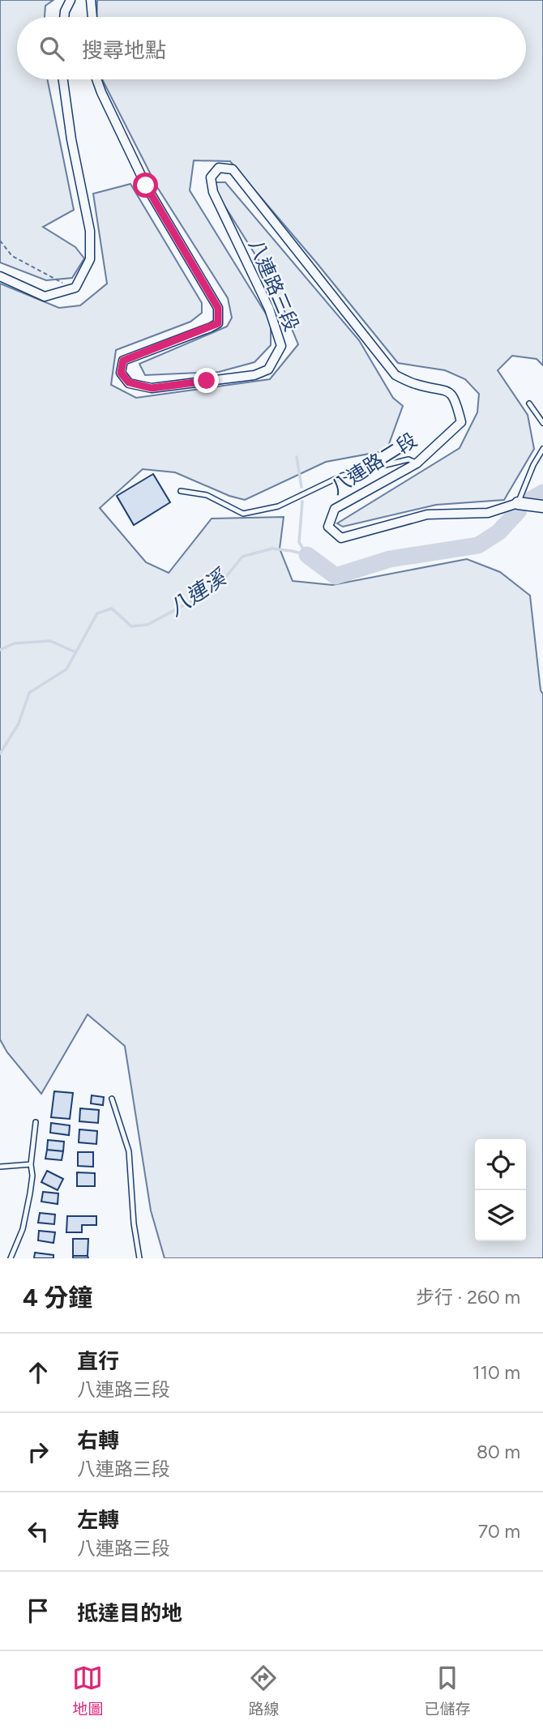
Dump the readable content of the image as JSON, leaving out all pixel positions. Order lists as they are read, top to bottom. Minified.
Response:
{"streets":{"street":["八連路三段","八連路二段"]},"crossings":[["八連路三段","八連路二段"]],"water":["八連溪"],"page":{"search":"搜尋地點","heading":["4 分鐘","步行 · 260 m"],"list":[["直行","八連路三段","110 m"],["右轉","八連路三段","80 m"],["左轉","八連路三段","70 m"],"抵達目的地"],"nav":["地圖","路線","已儲存"]}}
